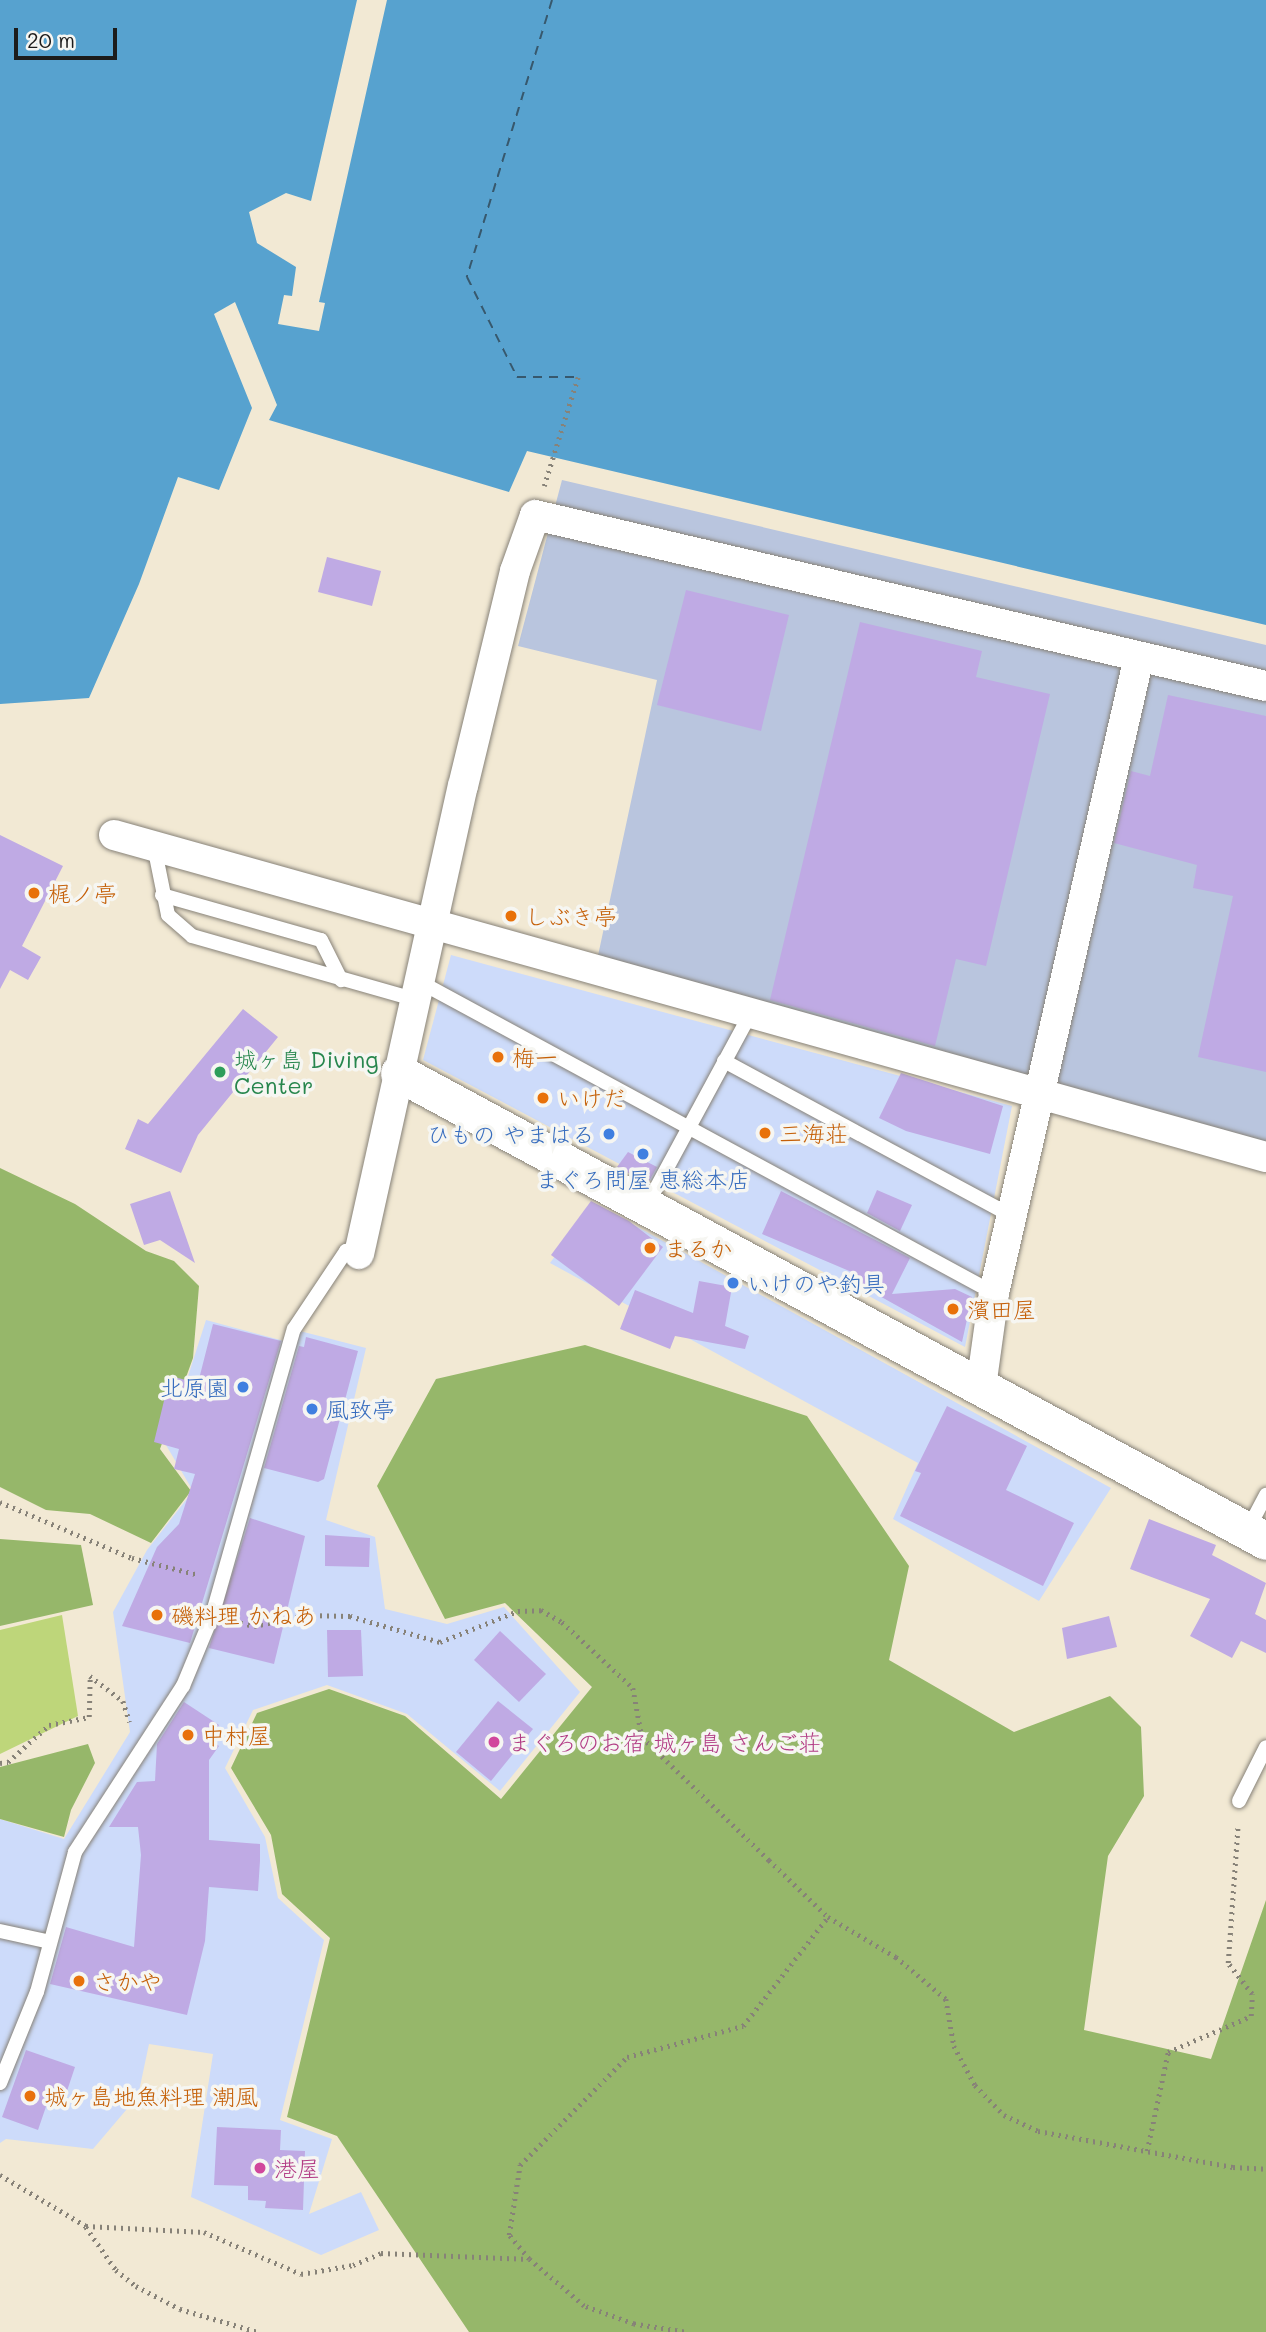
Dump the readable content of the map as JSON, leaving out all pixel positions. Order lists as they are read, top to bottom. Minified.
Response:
{"places":["梶ノ亭","しぶき亭","梅一","城ヶ島 Diving Center","いけだ","三海荘","ひもの やまはる","まぐろ問屋 恵総本店","まるか","いけのや釣具","濱田屋","北原園","風致亭","磯料理 かねあ","中村屋","まぐろのお宿 城ヶ島 さんご荘","さかや","城ヶ島地魚料理 潮風","港屋"],"scale_bar":"20 m"}
